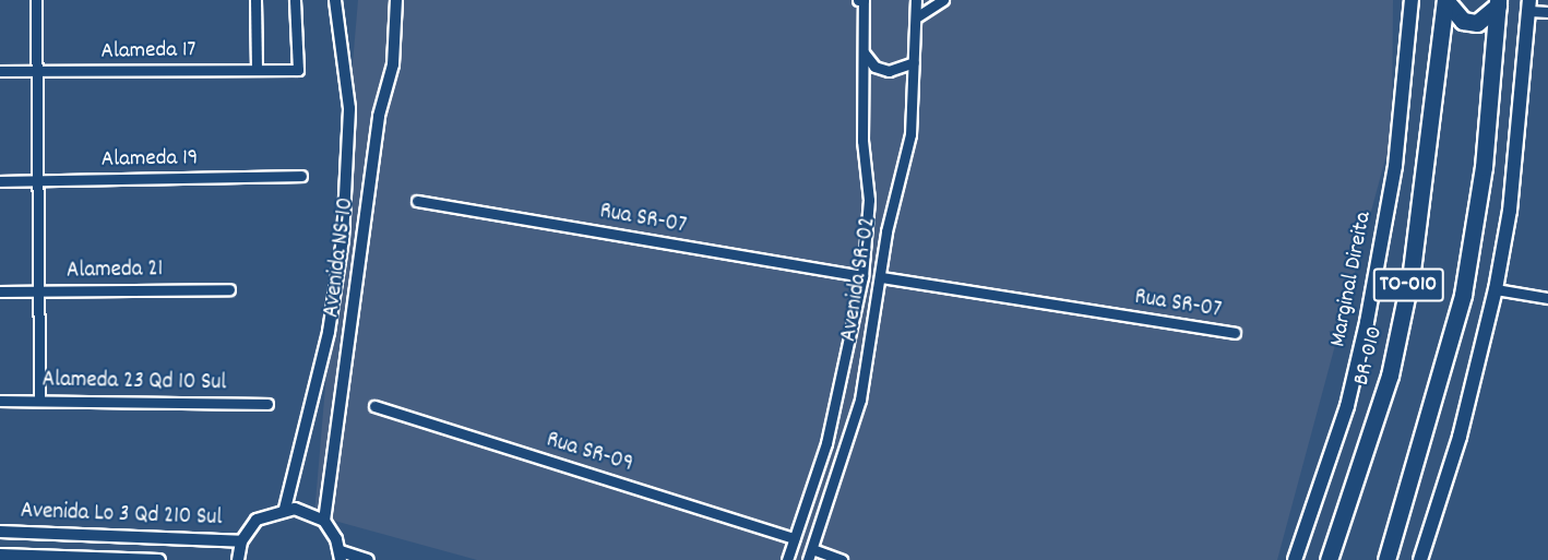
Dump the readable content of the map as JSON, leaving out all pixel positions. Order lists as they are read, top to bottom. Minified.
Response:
{"streets":{"highway":["TO-010","BR-010"],"main road":["Marginal Direita"],"street":["Alameda 17","Alameda 19","Rua SR-07","Avenida NS-10","Alameda 21","Avenida SR-02","Alameda 23 Qd 10 Sul","Rua SR-09","Avenida Lo 3 Qd 210 Sul"]},"crossings":[["Rua SR-07","Avenida SR-02"],["Avenida SR-02","Rua SR-09"]]}
